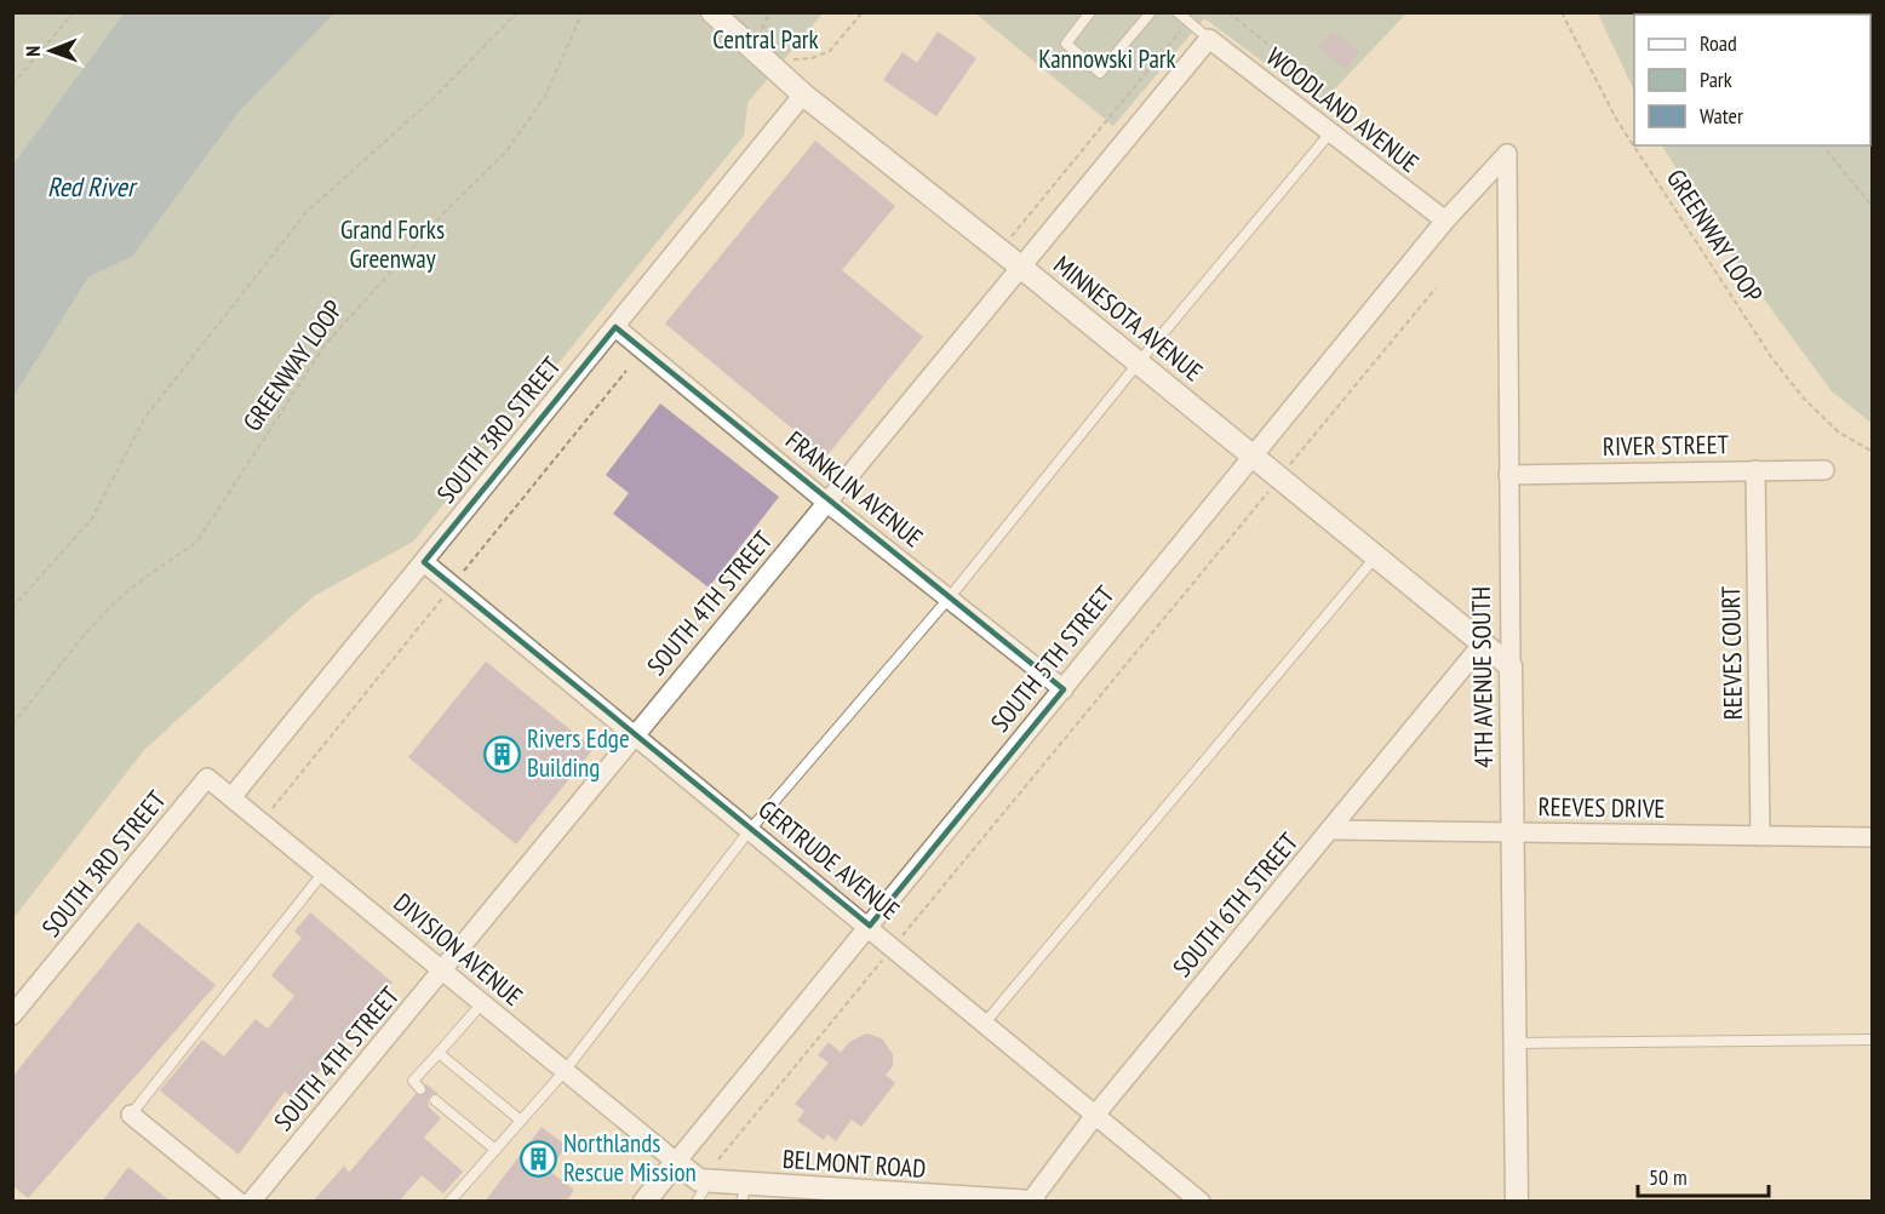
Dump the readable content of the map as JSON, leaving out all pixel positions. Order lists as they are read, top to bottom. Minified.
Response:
{"streets":{"street":["WOODLAND AVENUE","MINNESOTA AVENUE","SOUTH 3RD STREET","RIVER STREET","FRANKLIN AVENUE","SOUTH 4TH STREET","REEVES COURT","SOUTH 5TH STREET","4TH AVENUE SOUTH","REEVES DRIVE","GERTRUDE AVENUE","SOUTH 6TH STREET","DIVISION AVENUE","BELMONT ROAD"],"path":["GREENWAY LOOP"]},"crossings":[["WOODLAND AVENUE","SOUTH 4TH STREET"],["WOODLAND AVENUE","SOUTH 5TH STREET"],["MINNESOTA AVENUE","SOUTH 3RD STREET"],["MINNESOTA AVENUE","SOUTH 4TH STREET"],["MINNESOTA AVENUE","SOUTH 5TH STREET"],["MINNESOTA AVENUE","4TH AVENUE SOUTH"],["MINNESOTA AVENUE","SOUTH 6TH STREET"],["SOUTH 3RD STREET","FRANKLIN AVENUE"],["SOUTH 3RD STREET","GERTRUDE AVENUE"],["SOUTH 3RD STREET","DIVISION AVENUE"],["RIVER STREET","REEVES COURT"],["RIVER STREET","4TH AVENUE SOUTH"],["FRANKLIN AVENUE","SOUTH 4TH STREET"],["FRANKLIN AVENUE","SOUTH 5TH STREET"],["SOUTH 4TH STREET","GERTRUDE AVENUE"],["SOUTH 4TH STREET","DIVISION AVENUE"],["REEVES COURT","REEVES DRIVE"],["SOUTH 5TH STREET","4TH AVENUE SOUTH"],["SOUTH 5TH STREET","GERTRUDE AVENUE"],["SOUTH 5TH STREET","DIVISION AVENUE"],["4TH AVENUE SOUTH","REEVES DRIVE"],["REEVES DRIVE","SOUTH 6TH STREET"],["GERTRUDE AVENUE","SOUTH 6TH STREET"],["SOUTH 6TH STREET","BELMONT ROAD"]],"water":["Red River"],"parks":["Central Park","Kannowski Park","Grand Forks Greenway"],"places":{"building":["Rivers Edge Building","Northlands Rescue Mission"]},"legend":["Road","Park","Water"],"scale_bar":"50 m","north":"left"}
